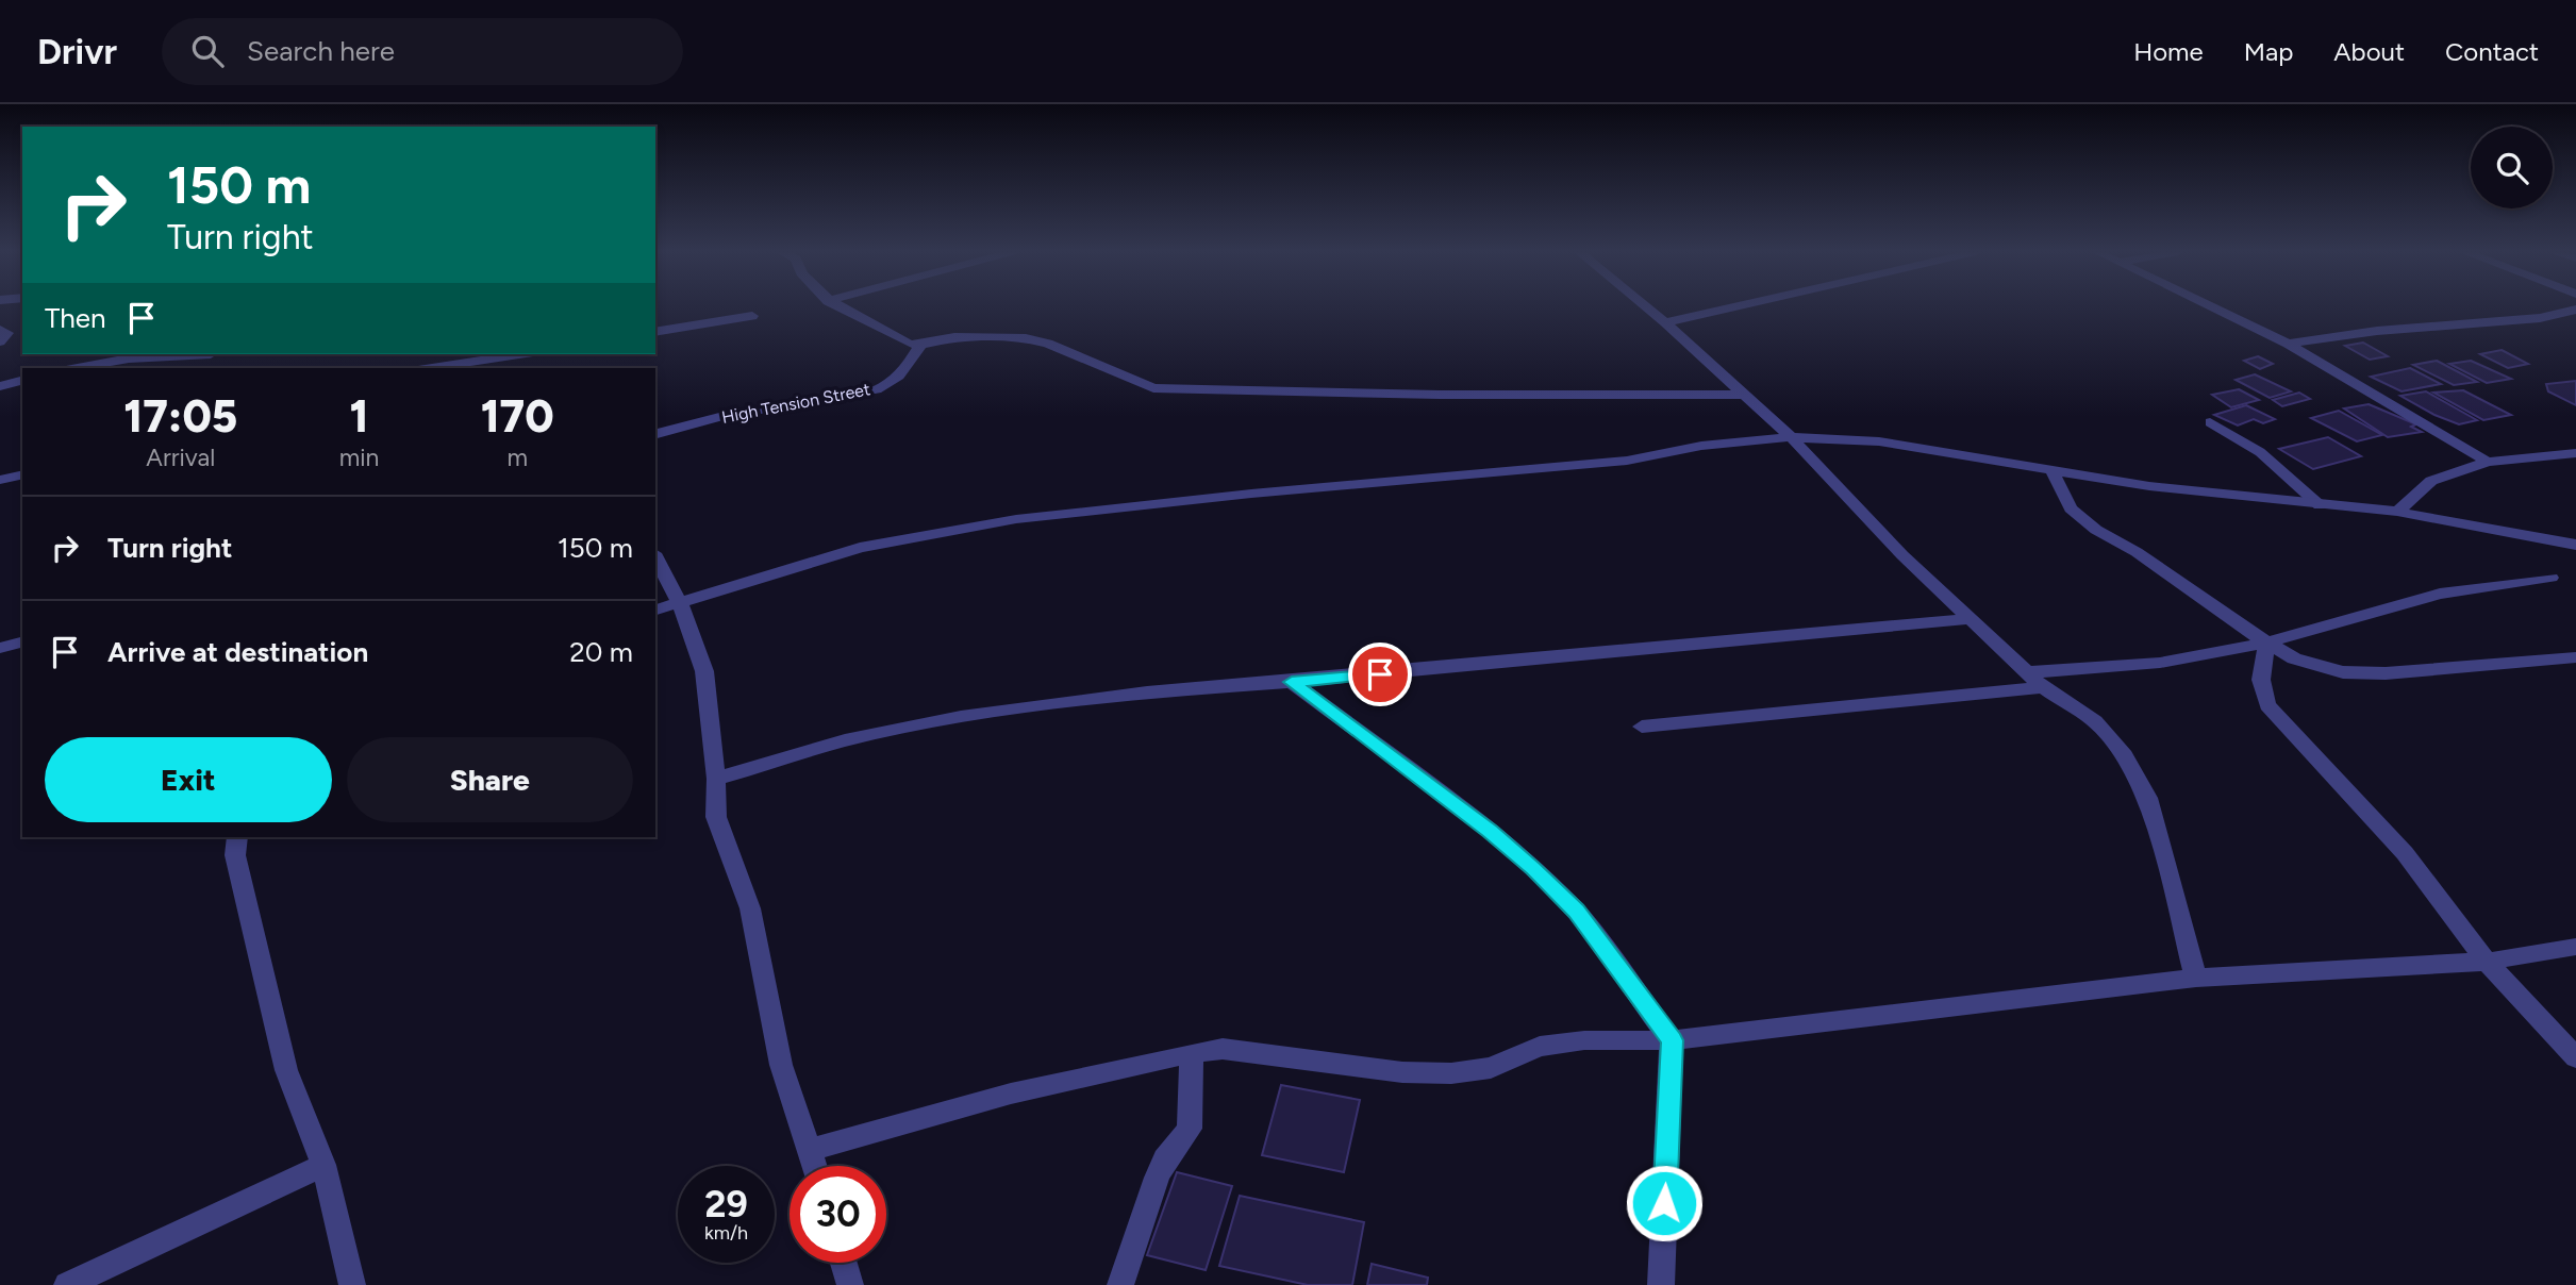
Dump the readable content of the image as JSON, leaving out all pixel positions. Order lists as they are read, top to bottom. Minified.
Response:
{"streets":{"street":["High Tension Street"]},"page":{"header":"Drivr","search":"Search here","nav":["Home","Map","About","Contact"],"turn":["150 m","Turn right"],"then":"Then","eta":["17:05","Arrival","1","min","170","m"],"list":[{"name":"Turn right","value":"150 m"},{"name":"Arrive at destination","value":"20 m"}],"buttons":["Exit","Share"],"speed":"29 km/h","limit":"30"}}
